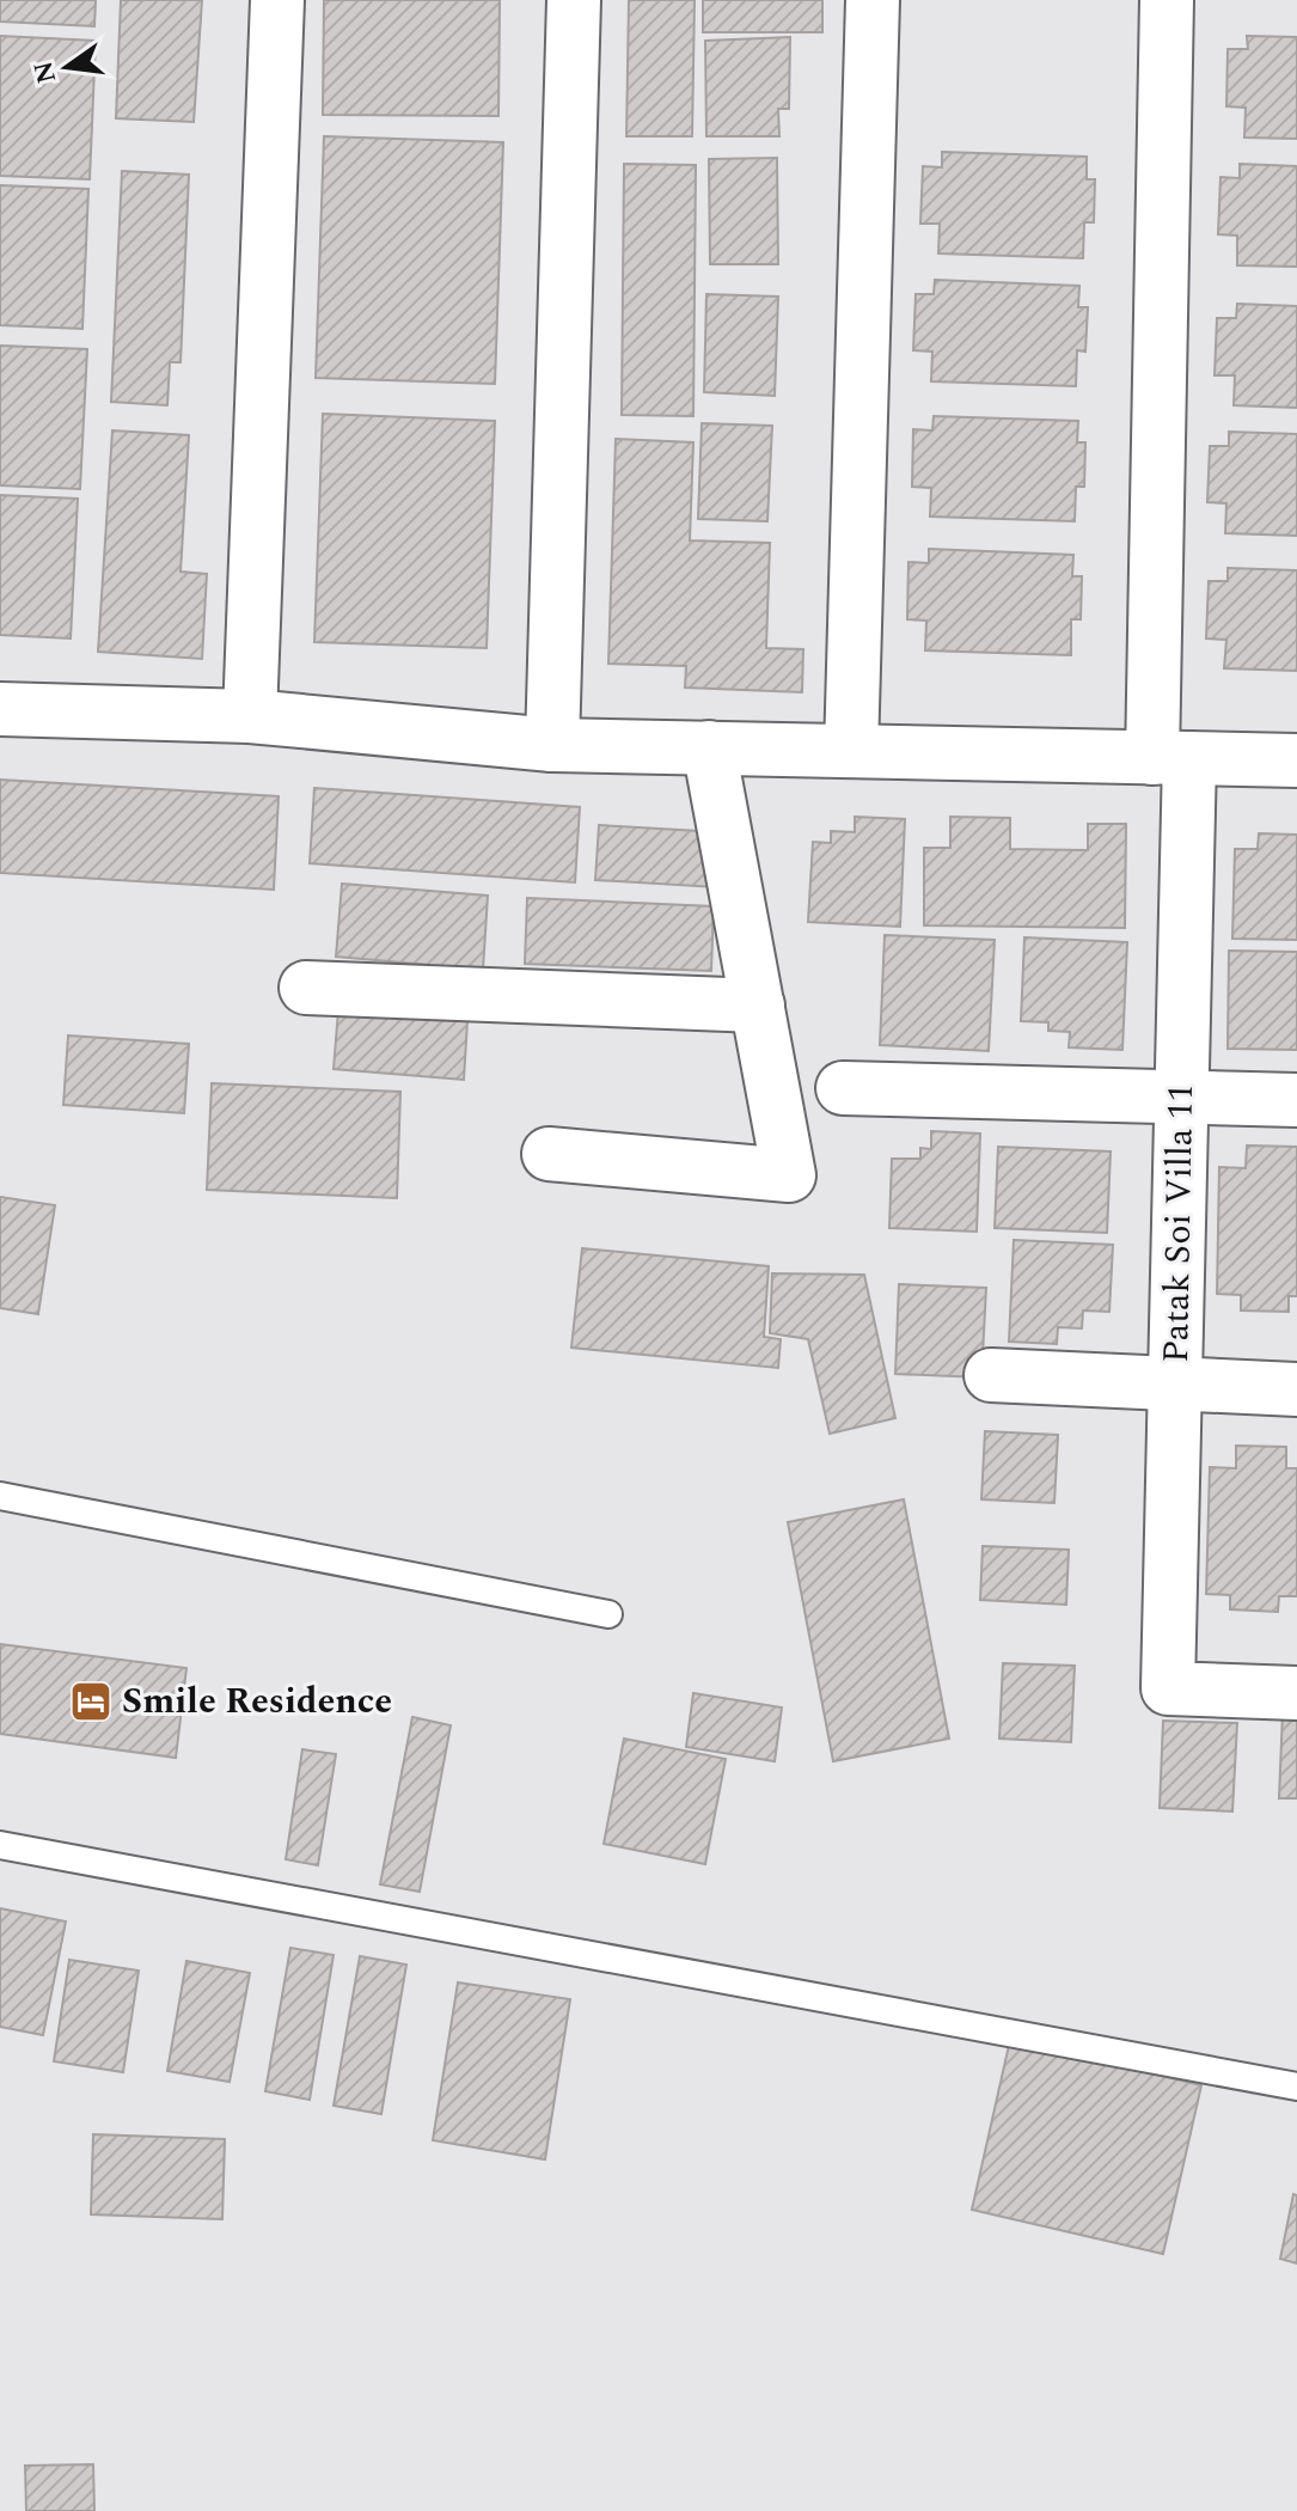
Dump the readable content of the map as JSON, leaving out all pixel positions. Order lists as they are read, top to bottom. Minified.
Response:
{"streets":{"street":["Patak Soi Villa 11"]},"places":{"hotel":["Smile Residence"]},"north":"left"}
